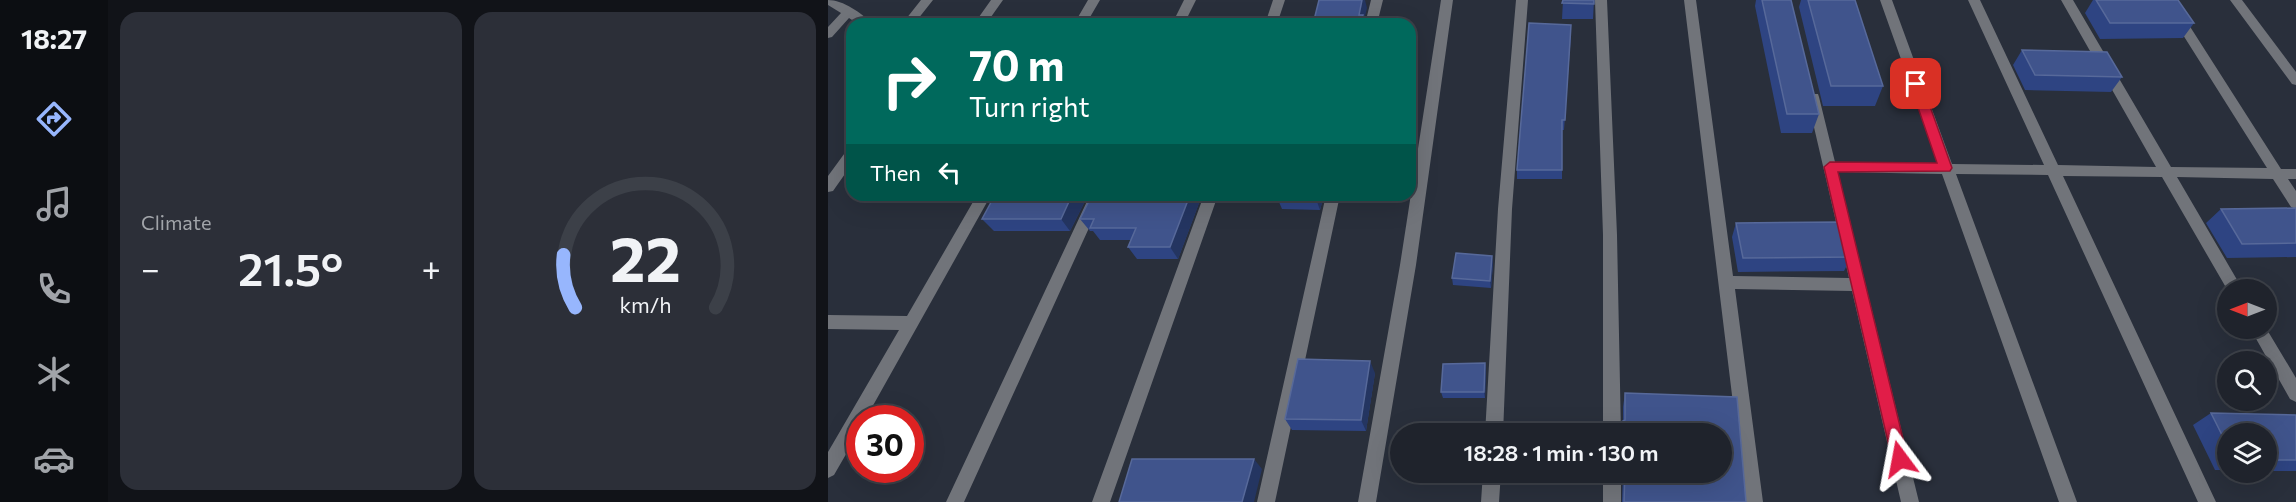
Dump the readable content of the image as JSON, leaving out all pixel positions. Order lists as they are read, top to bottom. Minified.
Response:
{"north":"left","page":{"tabs":"18:27","tile":"Climate","turn":["70 m","Turn right"],"then":"Then","heat":["−","21.5°","+"],"limit":"30","trip":"18:28 · 1 min · 130 m","gauge":["22","km/h"]}}
